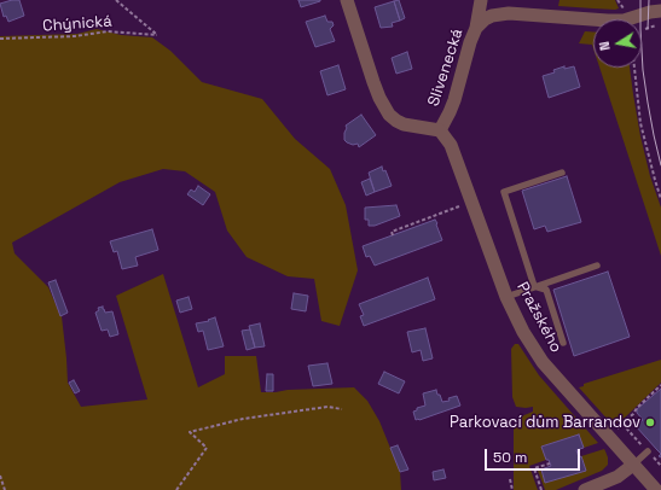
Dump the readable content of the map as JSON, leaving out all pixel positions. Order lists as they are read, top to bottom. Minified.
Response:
{"streets":{"street":["Slivenecká","Pražského"],"path":["Chýnická"]},"crossings":[["Slivenecká","Pražského"]],"places":["Parkovací dům Barrandov"],"scale_bar":"50 m","north":"left"}
